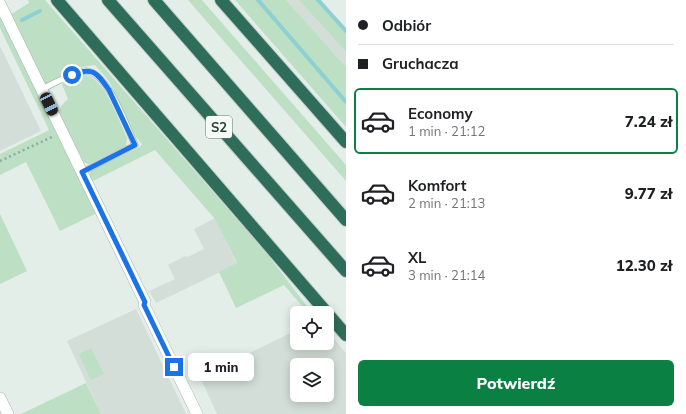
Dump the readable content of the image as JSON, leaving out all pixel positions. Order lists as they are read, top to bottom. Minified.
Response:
{"streets":{"highway":["S2"]},"page":{"banner":["Odbiór","Gruchacza"],"list":[{"name":"Economy","note":"1 min · 21:12","value":"7.24 zł"},{"name":"Komfort","note":"2 min · 21:13","value":"9.77 zł"},{"name":"XL","note":"3 min · 21:14","value":"12.30 zł"}],"buttons":"Potwierdź","bubble":"1 min"}}
